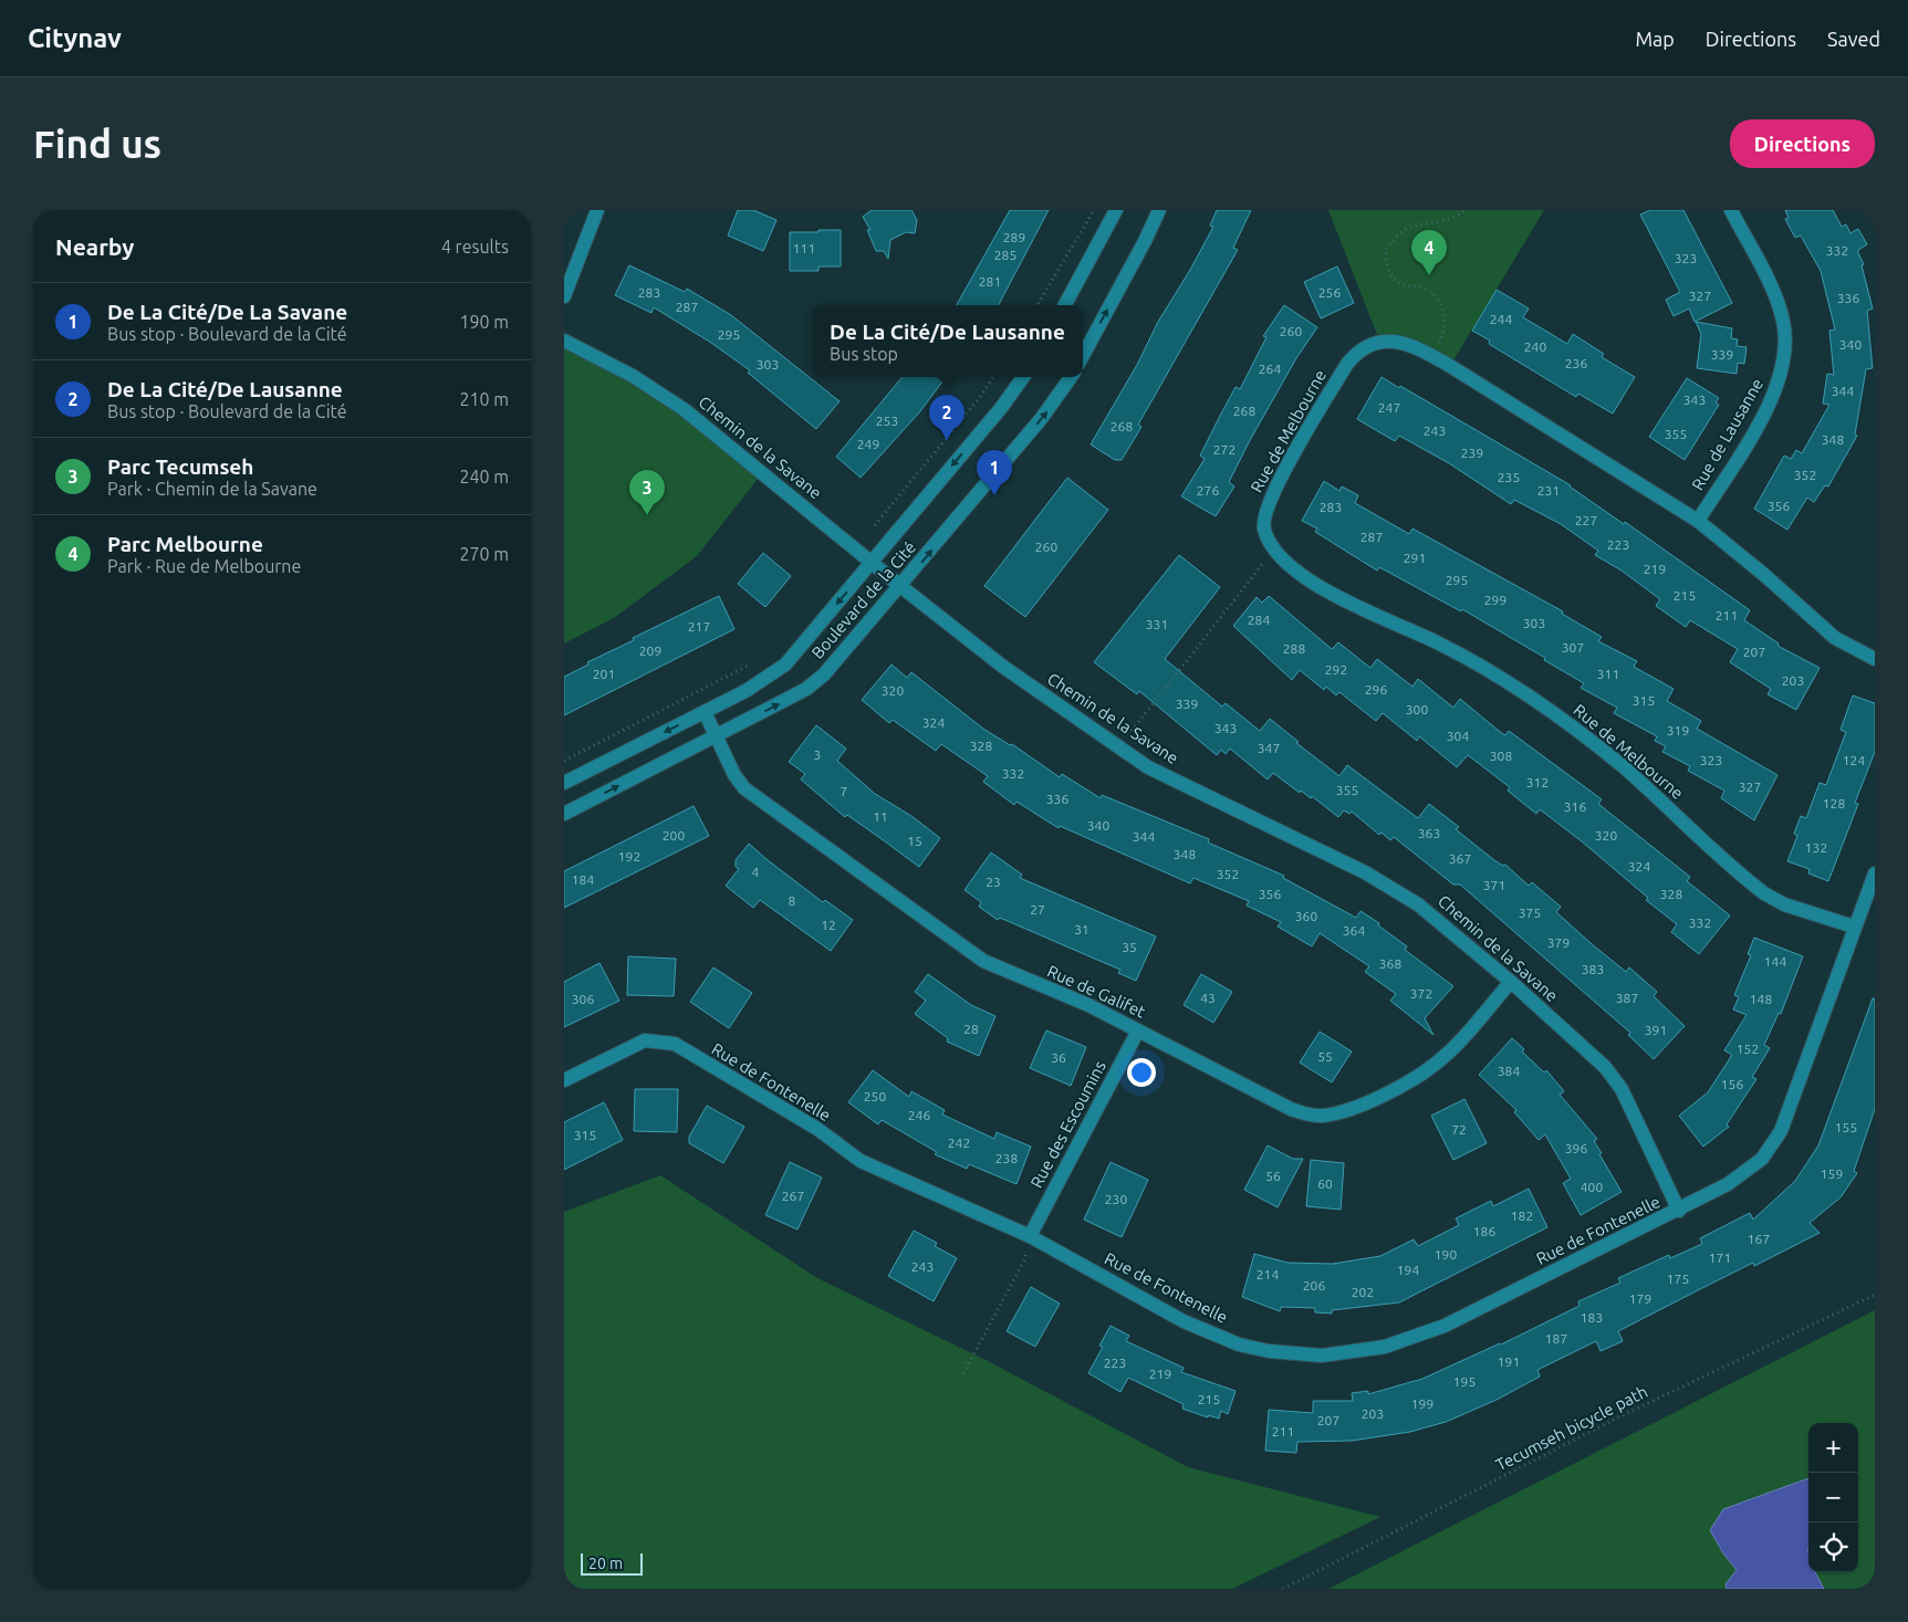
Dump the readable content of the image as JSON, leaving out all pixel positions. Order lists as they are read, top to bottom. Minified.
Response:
{"streets":{"street":["Rue de Melbourne","Rue de Lausanne","Chemin de la Savane","Boulevard de la Cité","Rue de Galifet","Rue de Fontenelle","Rue des Escoumins"],"path":["Tecumseh bicycle path"]},"crossings":[["Rue de Melbourne","Rue de Lausanne"],["Rue de Melbourne","Rue de Fontenelle"],["Chemin de la Savane","Boulevard de la Cité"],["Chemin de la Savane","Rue de Galifet"],["Chemin de la Savane","Rue de Fontenelle"],["Boulevard de la Cité","Rue de Galifet"],["Rue de Galifet","Rue des Escoumins"],["Rue de Fontenelle","Rue des Escoumins"]],"house_numbers":["289","111","332","285","323","281","283","256","327","336","287","244","260","295","340","240","339","236","303","264","344","343","247","268","253","268","243","355","348","249","272","239","352","235","276","231","356","283","227","287","223","260","291","219","295","215","299","211","284","303","331","217","307","288","209","207","292","201","311","203","296","320","315","339","300","324","343","319","304","328","347","3","308","323","124","332","312","327","355","7","336","128","316","11","340","363","200","320","344","15","132","348","192","367","324","4","352","184","23","371","356","328","8","27","375","360","332","12","31","364","379","35","144","368","383","372","43","387","306","148","28","391","152","55","36","384","156","250","246","155","72","315","242","396","238","159","56","60","400","267","230","182","186","167","190","171","243","194","214","175","206","202","179","183","187","191","223","219","195","215","199","203","207","211"],"scale_bar":"20 m","page":{"header":"Citynav","nav":["Map","Directions","Saved"],"buttons":"Directions","title":"Find us","heading":["Nearby","4 results"],"pins":["4","2","1","3"],"list":[{"mark":"1","name":"De La Cité/De La Savane","note":"Bus stop · Boulevard de la Cité","value":"190 m"},{"mark":"2","name":"De La Cité/De Lausanne","note":"Bus stop · Boulevard de la Cité","value":"210 m"},{"mark":"3","name":"Parc Tecumseh","note":"Park · Chemin de la Savane","value":"240 m"},{"mark":"4","name":"Parc Melbourne","note":"Park · Rue de Melbourne","value":"270 m"}],"popup":["De La Cité/De Lausanne","Bus stop"],"map_buttons":["+","−"],"scale":"20 m"}}
